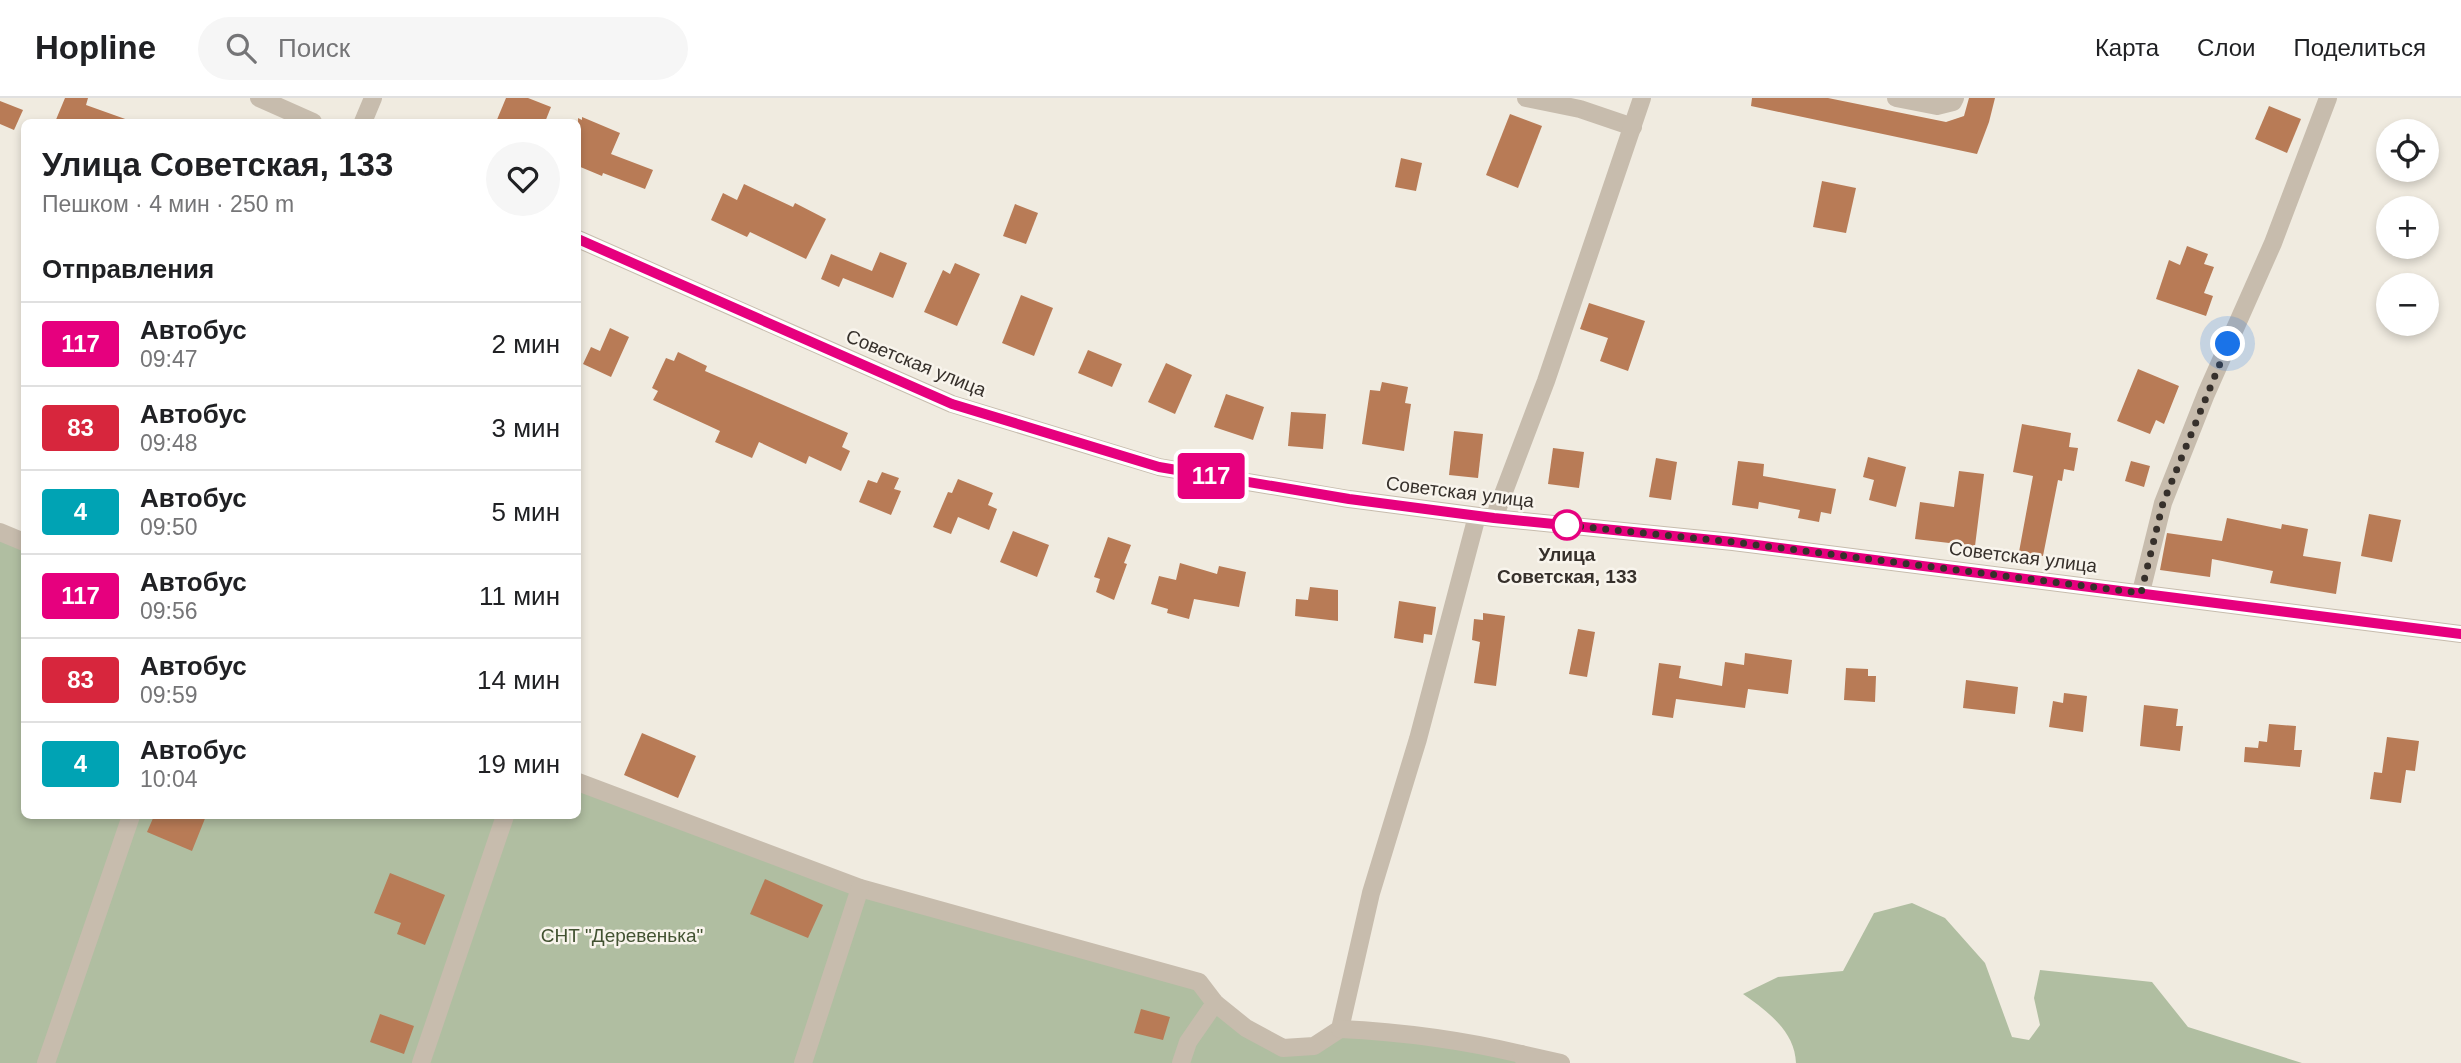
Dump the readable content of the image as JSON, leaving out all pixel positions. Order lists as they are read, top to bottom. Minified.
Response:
{"streets":{"street":["Советская улица"]},"parks":["СНТ \"Деревенька\""],"places":["Улица Советская, 133"],"lines":["bus line 117"],"page":{"header":"Hopline","search":"Поиск","nav":["Карта","Слои","Поделиться"],"on_map":"117","map_buttons":["+","−"],"heading":[["Улица Советская, 133","Пешком · 4 мин · 250 m"],"Отправления"],"list":[{"mark":"117","name":"Автобус","note":"09:47","value":"2 мин"},{"mark":"83","name":"Автобус","note":"09:48","value":"3 мин"},{"mark":"4","name":"Автобус","note":"09:50","value":"5 мин"},{"mark":"117","name":"Автобус","note":"09:56","value":"11 мин"},{"mark":"83","name":"Автобус","note":"09:59","value":"14 мин"},{"mark":"4","name":"Автобус","note":"10:04","value":"19 мин"}]}}
